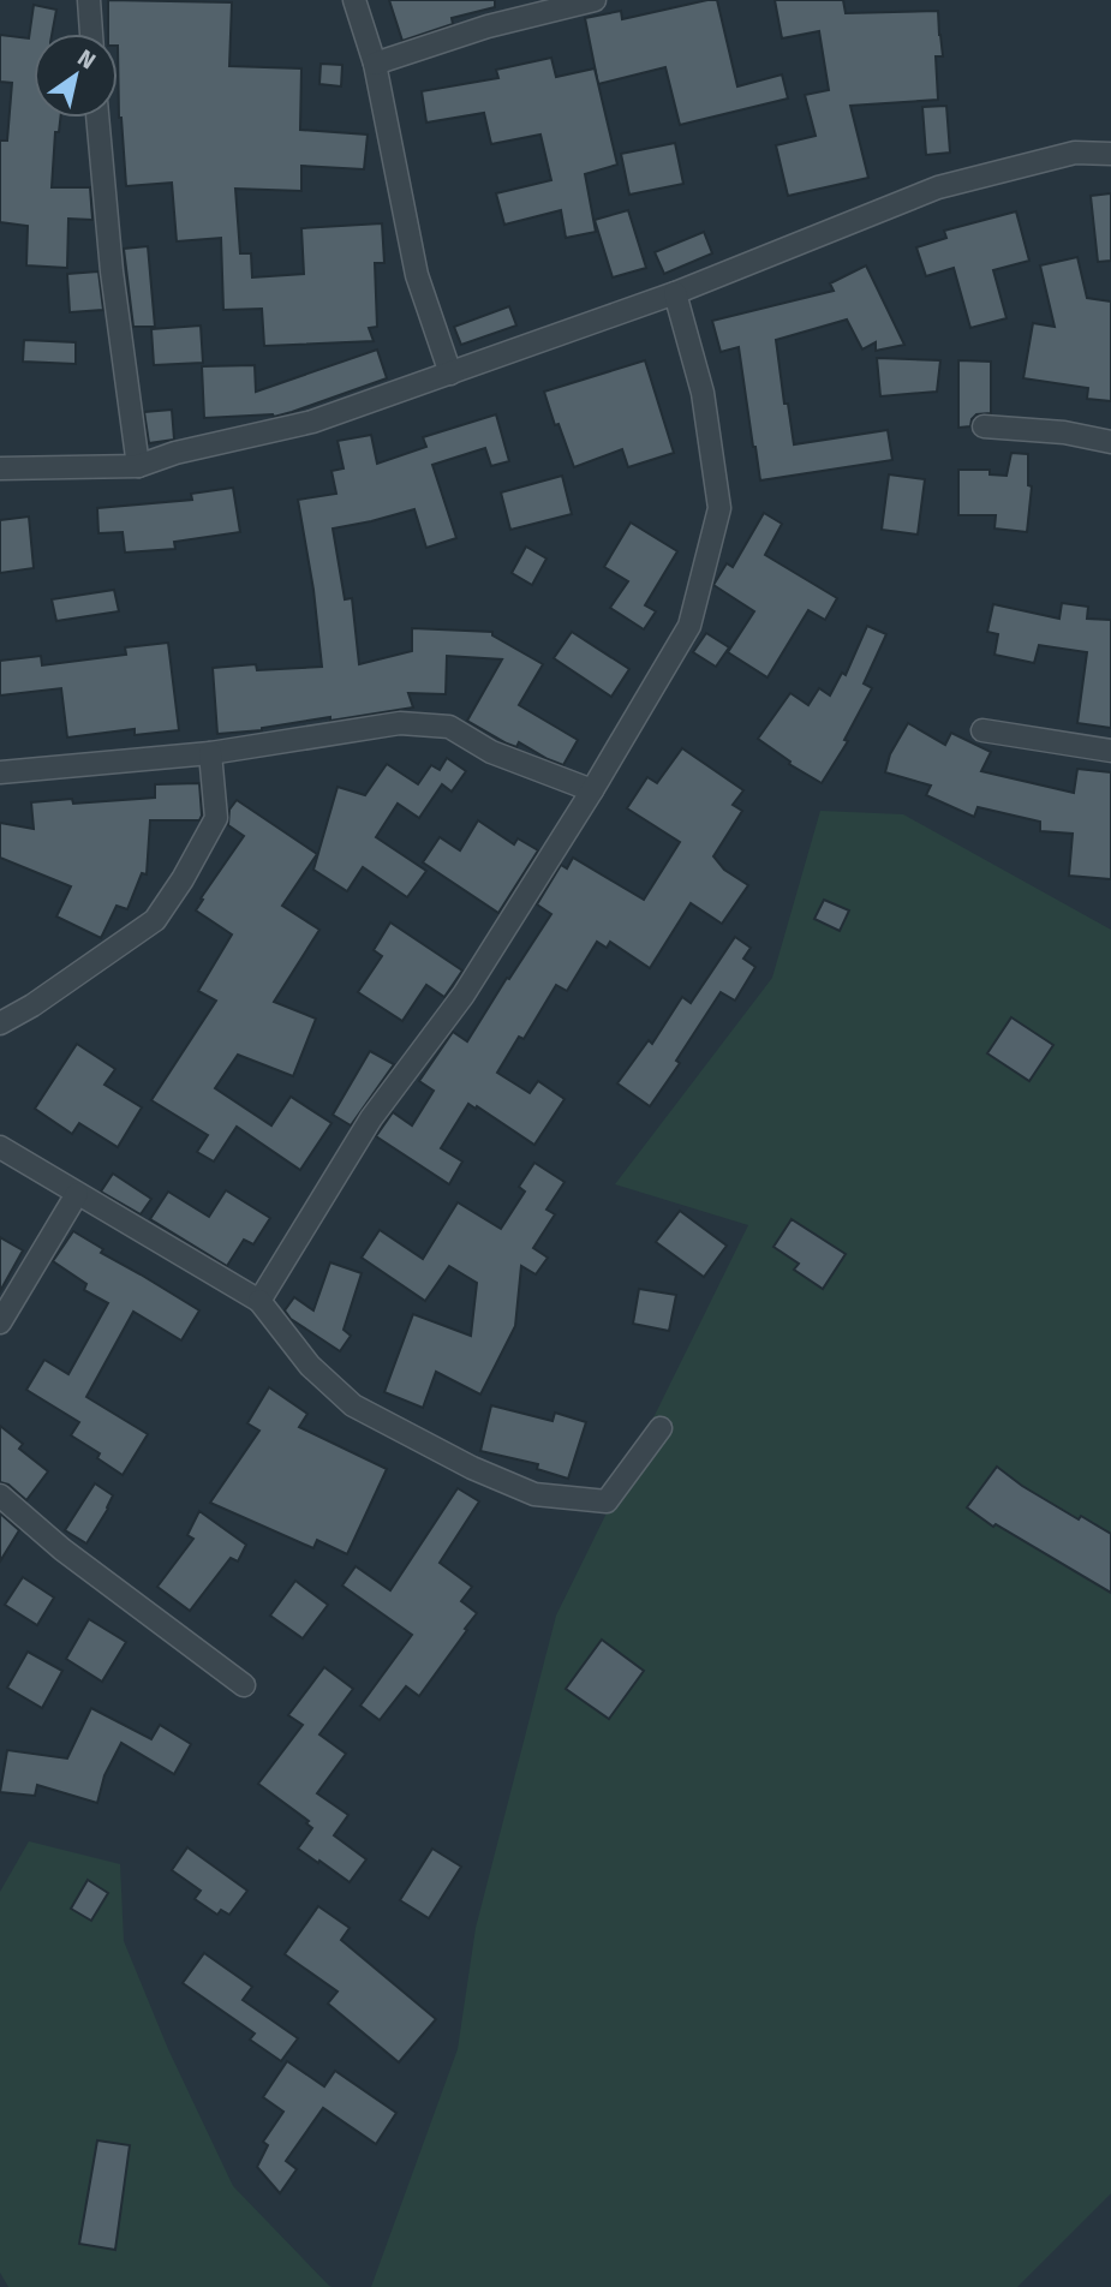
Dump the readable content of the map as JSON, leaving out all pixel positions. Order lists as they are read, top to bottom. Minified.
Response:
{"north":"top right"}
